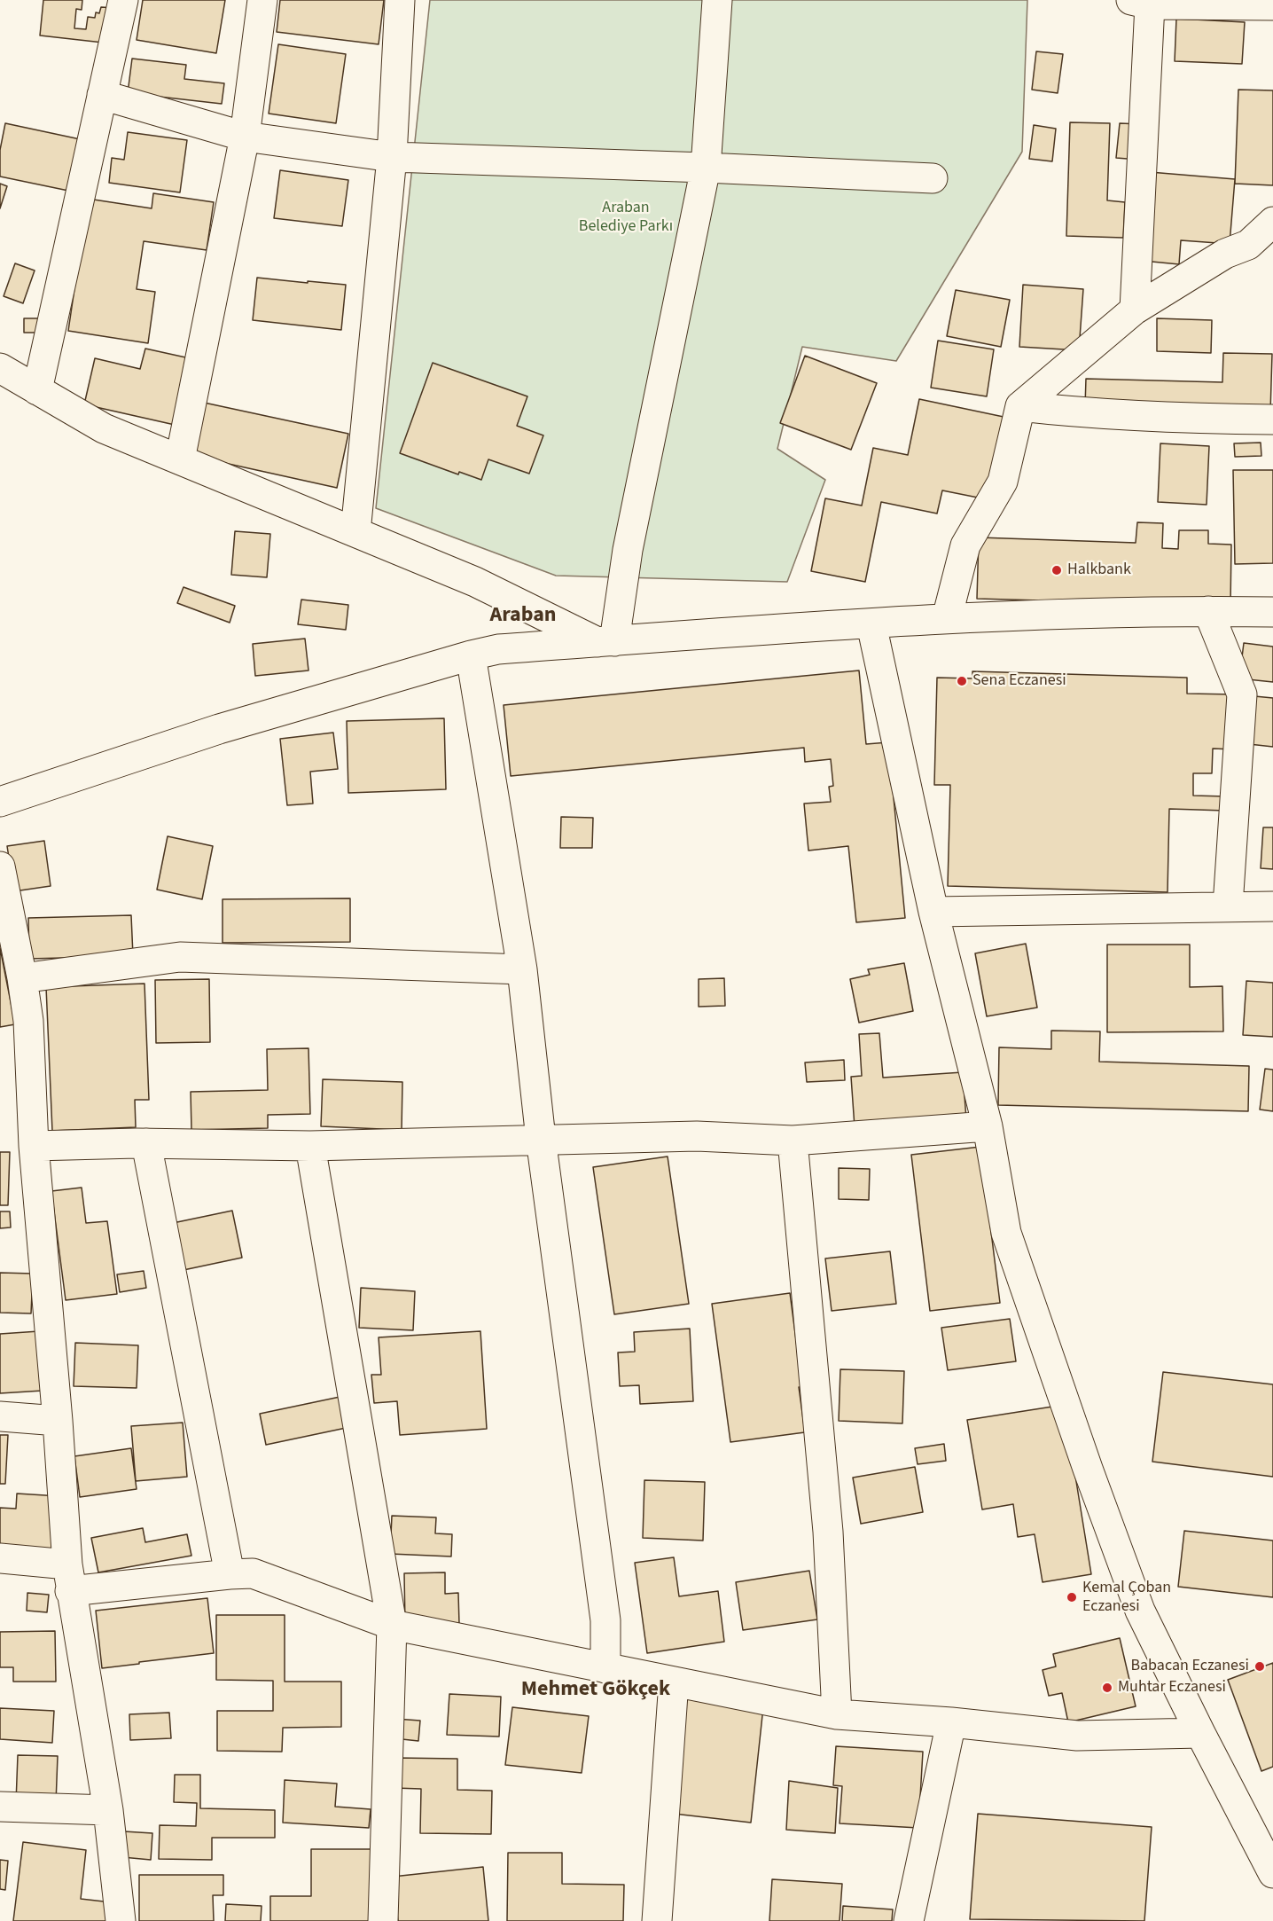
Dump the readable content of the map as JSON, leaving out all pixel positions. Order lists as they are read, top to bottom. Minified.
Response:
{"districts":["Araban","Mehmet Gökçek"],"parks":["Araban Belediye Parkı"],"places":["Halkbank","Sena Eczanesi","Kemal Çoban Eczanesi","Babacan Eczanesi","Muhtar Eczanesi"]}
